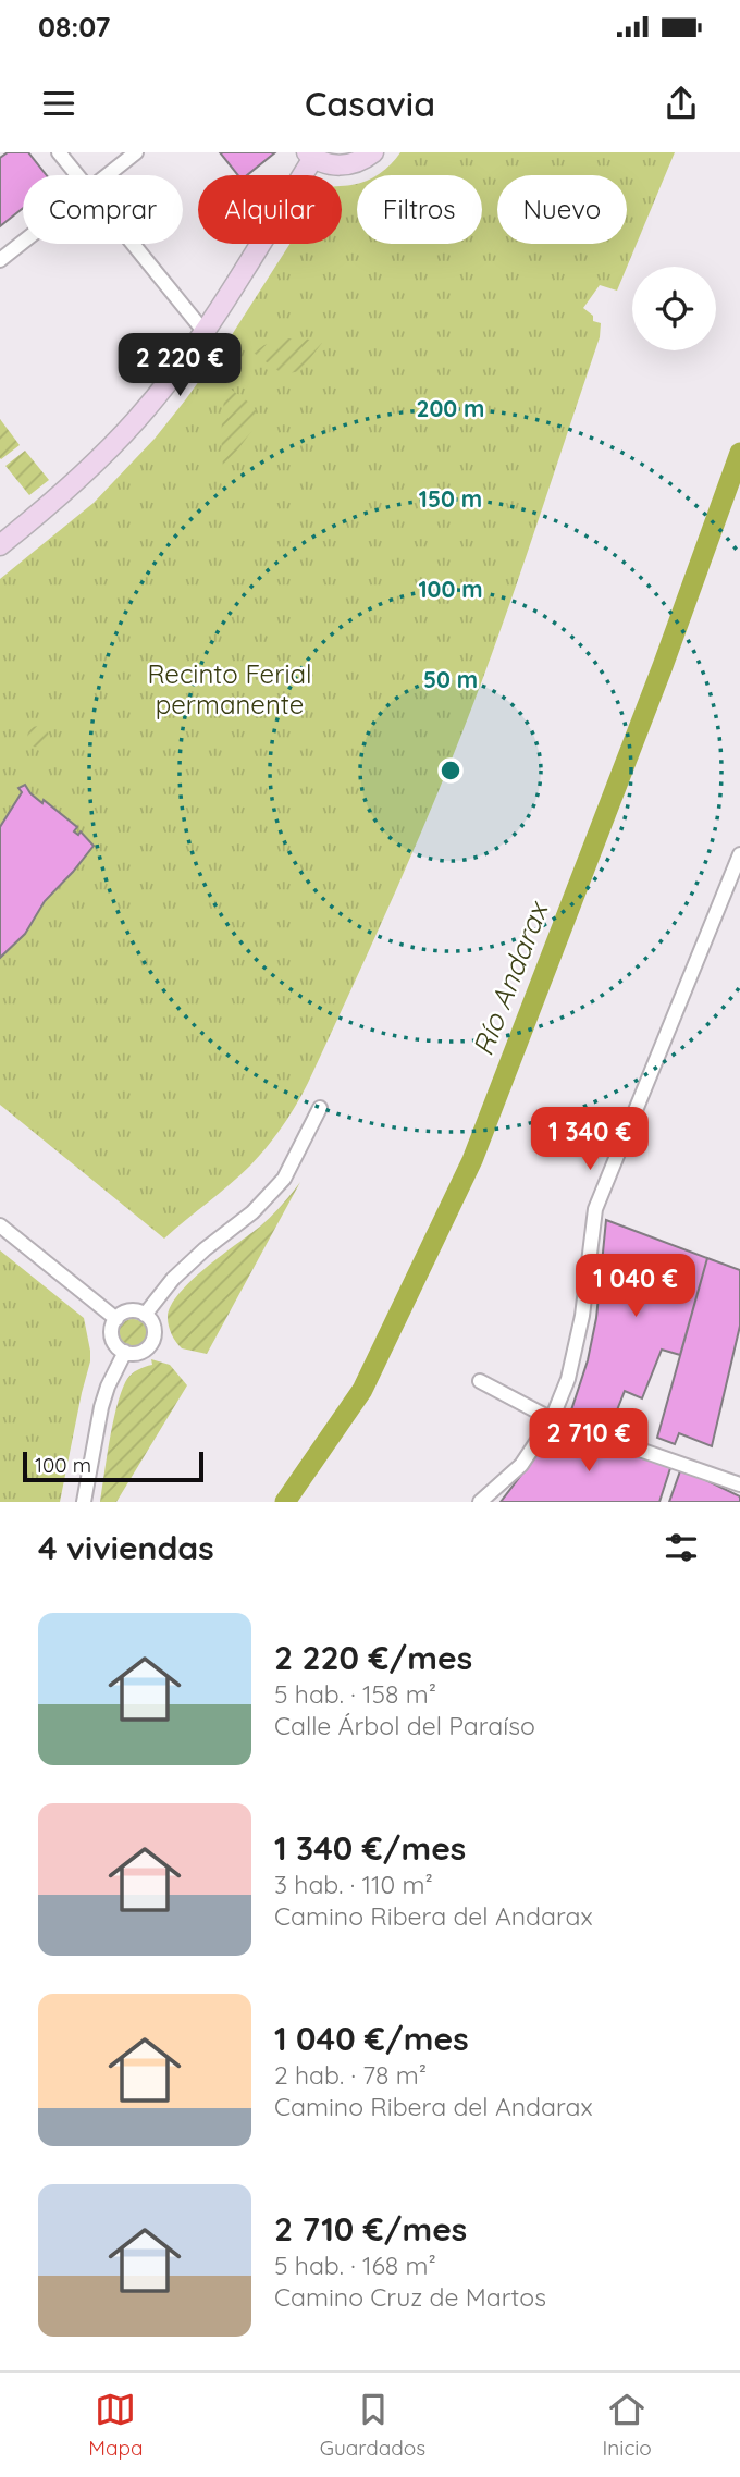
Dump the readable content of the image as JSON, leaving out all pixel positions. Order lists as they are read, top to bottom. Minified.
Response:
{"water":["Río Andarax"],"parks":["Recinto Ferial permanente"],"scale_bar":"100 m","page":{"status":"08:07","header":"Casavia","chip":["Comprar","Alquilar","Filtros","Nuevo"],"price":["2 220 €","1 340 €","1 040 €","2 710 €"],"scale":"100 m","heading":"4 viviendas","list":[{"name":"2 220 €/mes","note":"5 hab. · 158 m² · Calle Árbol del Paraíso"},{"name":"1 340 €/mes","note":"3 hab. · 110 m² · Camino Ribera del Andarax"},{"name":"1 040 €/mes","note":"2 hab. · 78 m² · Camino Ribera del Andarax"},{"name":"2 710 €/mes","note":"5 hab. · 168 m² · Camino Cruz de Martos"}],"tabs":["Mapa","Guardados","Inicio"]},"rings":["200 m","150 m","100 m","50 m"]}
